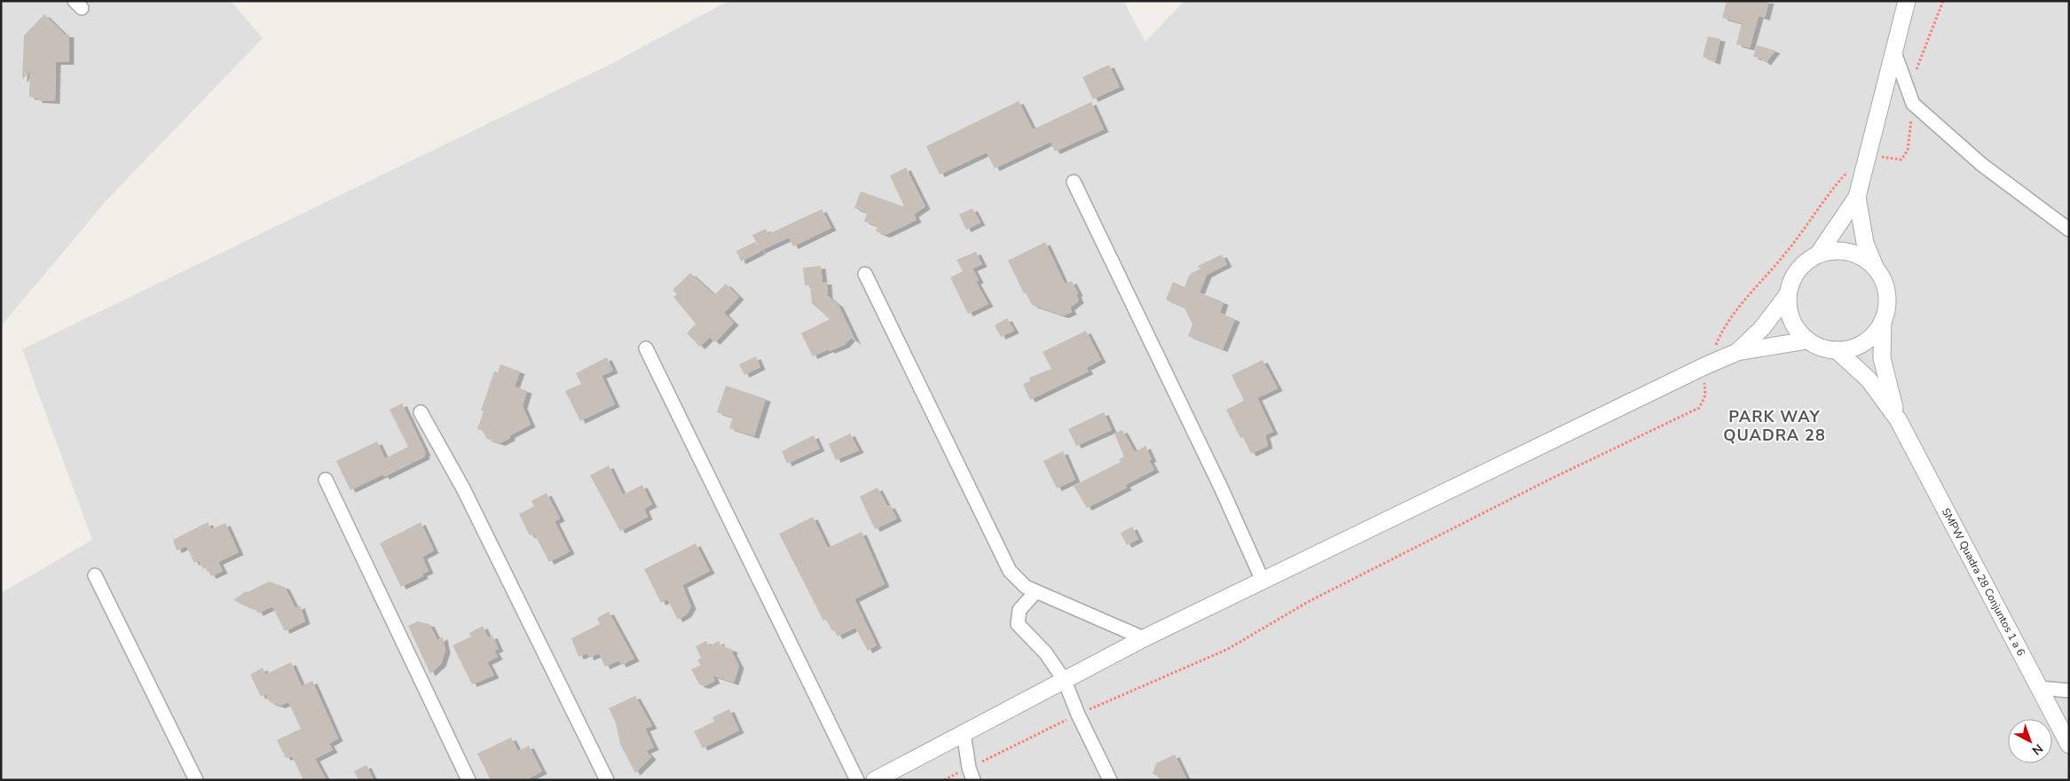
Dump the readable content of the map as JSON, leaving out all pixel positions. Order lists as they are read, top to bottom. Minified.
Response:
{"streets":{"street":["SMPW Quadra 28 Conjuntos 1 a 6"]},"districts":["PARK WAY QUADRA 28"],"north":"bottom right"}
